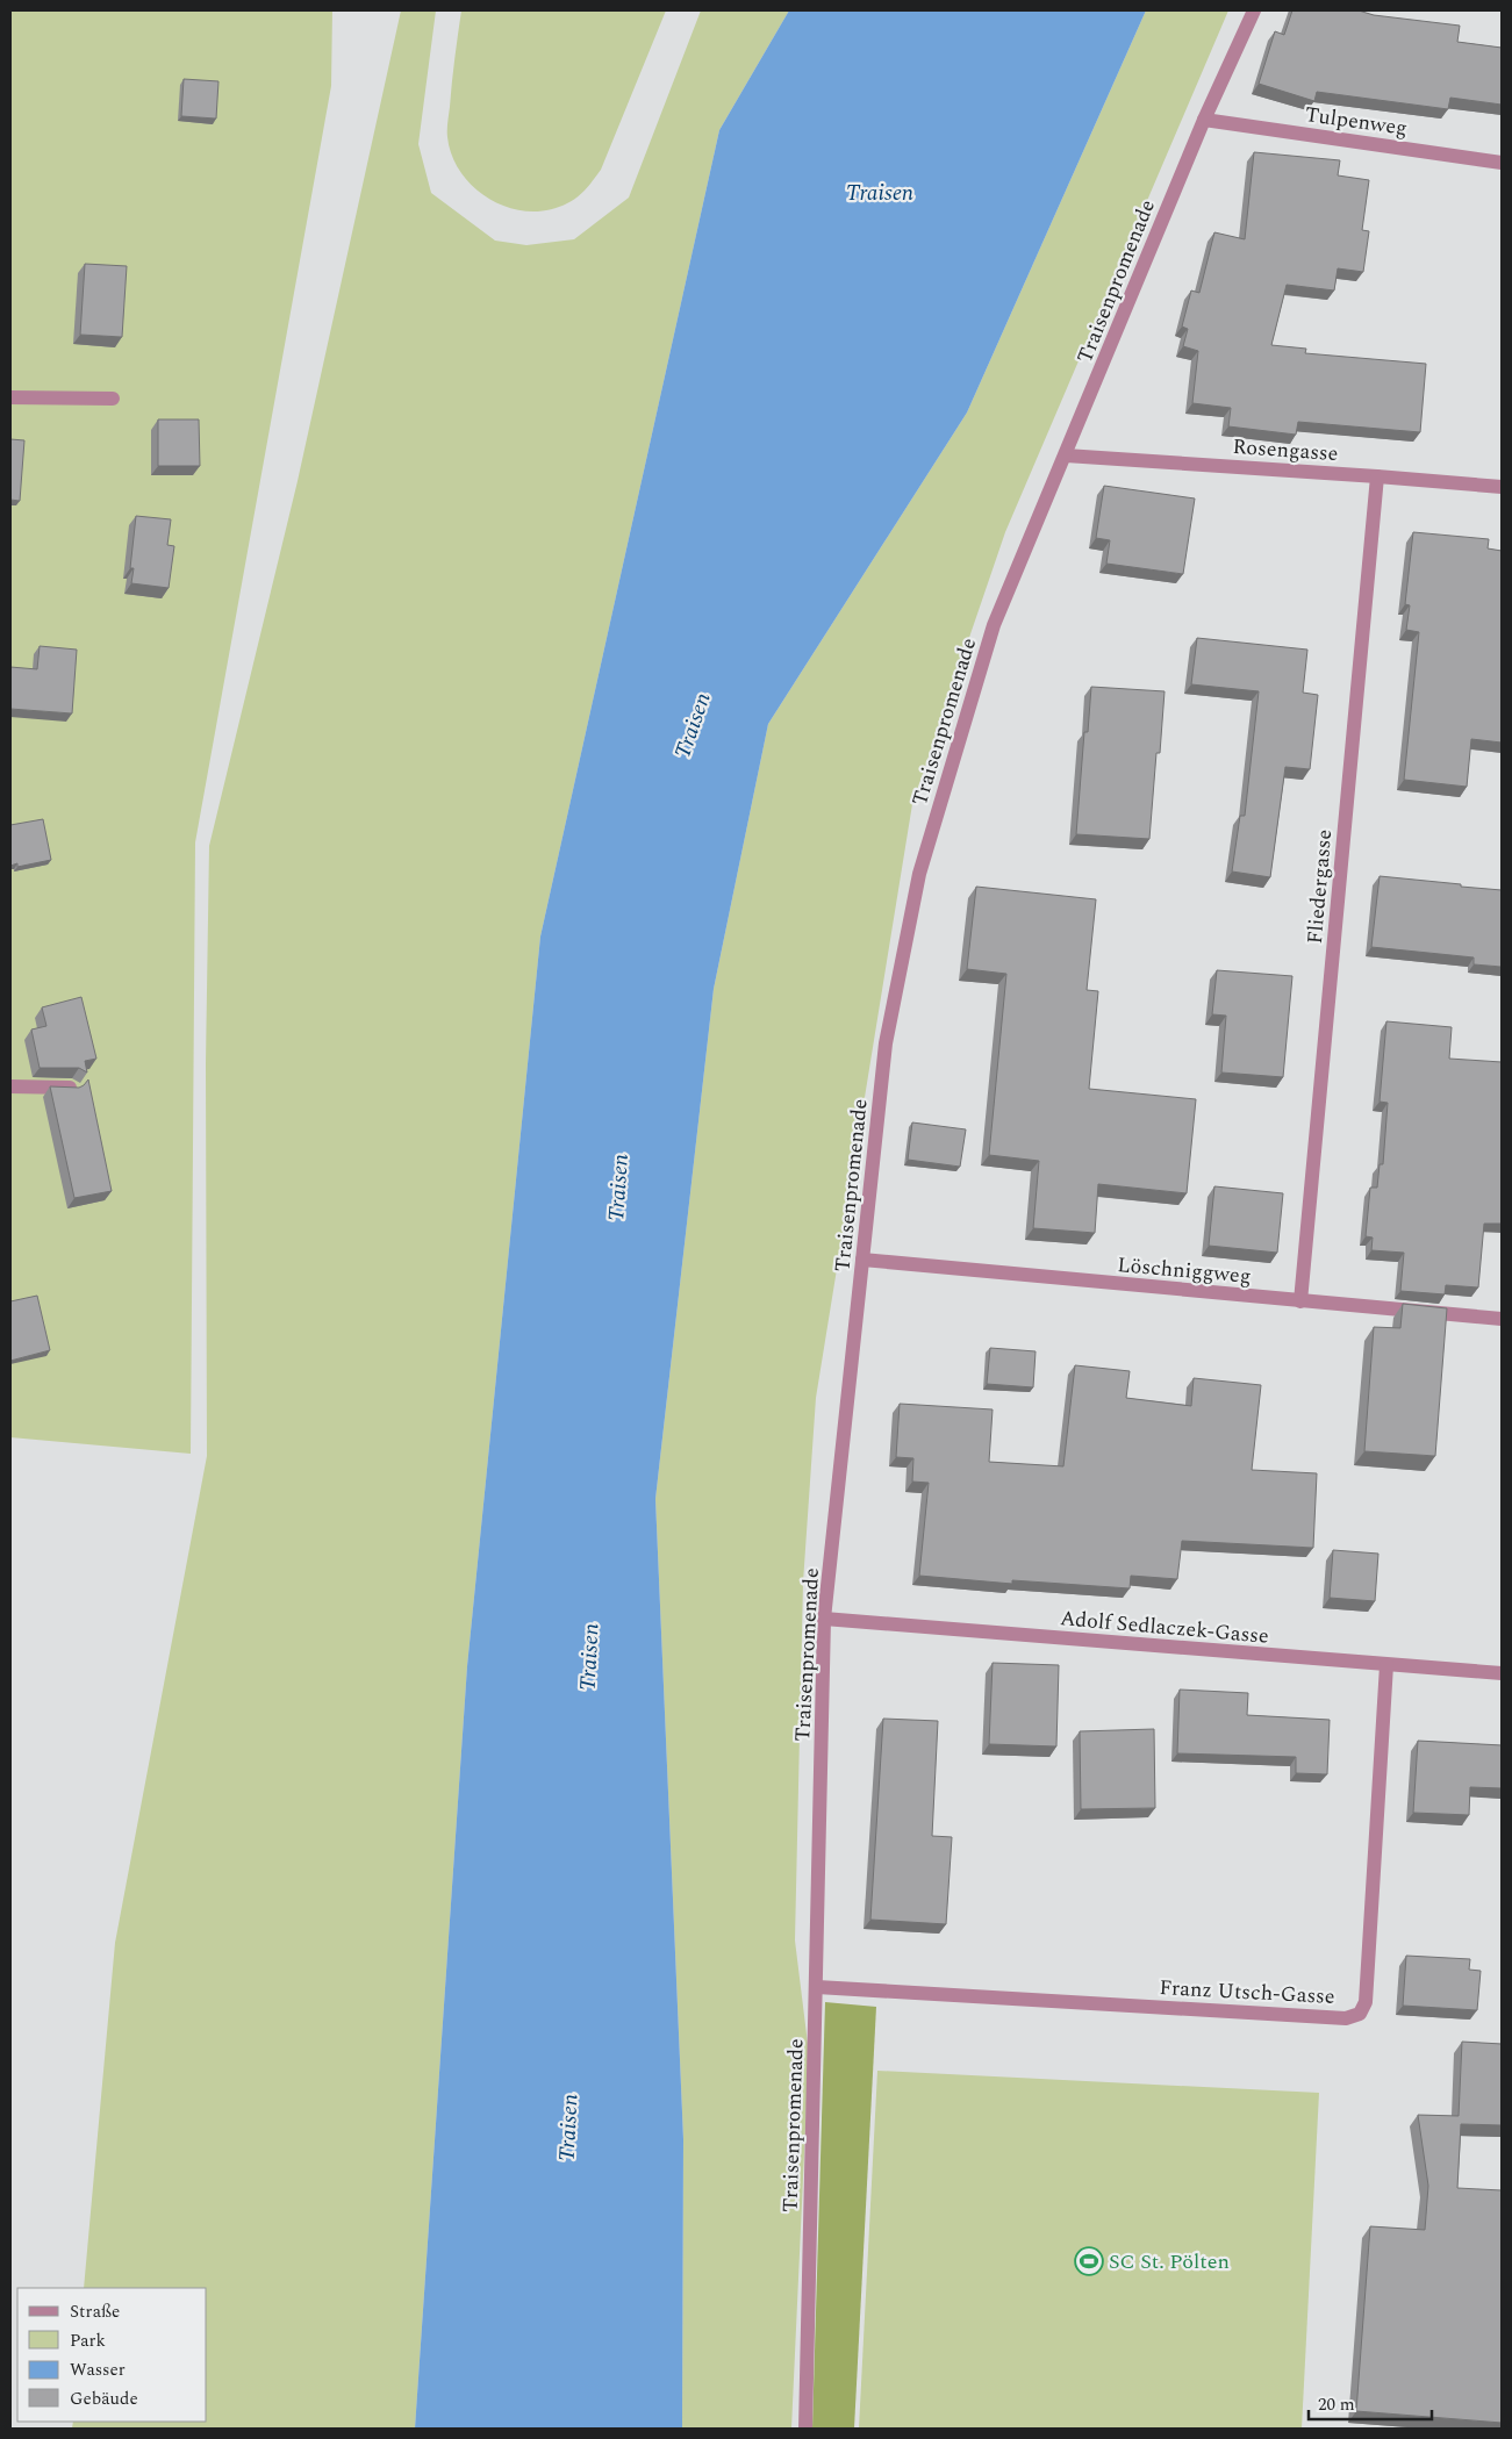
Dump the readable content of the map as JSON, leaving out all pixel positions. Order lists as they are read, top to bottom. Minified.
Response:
{"streets":{"street":["Tulpenweg","Traisenpromenade","Rosengasse","Fliedergasse","Löschniggweg","Adolf Sedlaczek-Gasse","Franz Utsch-Gasse"]},"crossings":[["Tulpenweg","Traisenpromenade"],["Traisenpromenade","Rosengasse"],["Traisenpromenade","Löschniggweg"],["Traisenpromenade","Adolf Sedlaczek-Gasse"],["Traisenpromenade","Franz Utsch-Gasse"],["Rosengasse","Fliedergasse"],["Fliedergasse","Löschniggweg"],["Adolf Sedlaczek-Gasse","Franz Utsch-Gasse"]],"water":["Traisen"],"places":{"sports":["SC St. Pölten"]},"legend":["Straße","Park","Wasser","Gebäude"],"scale_bar":"20 m"}
